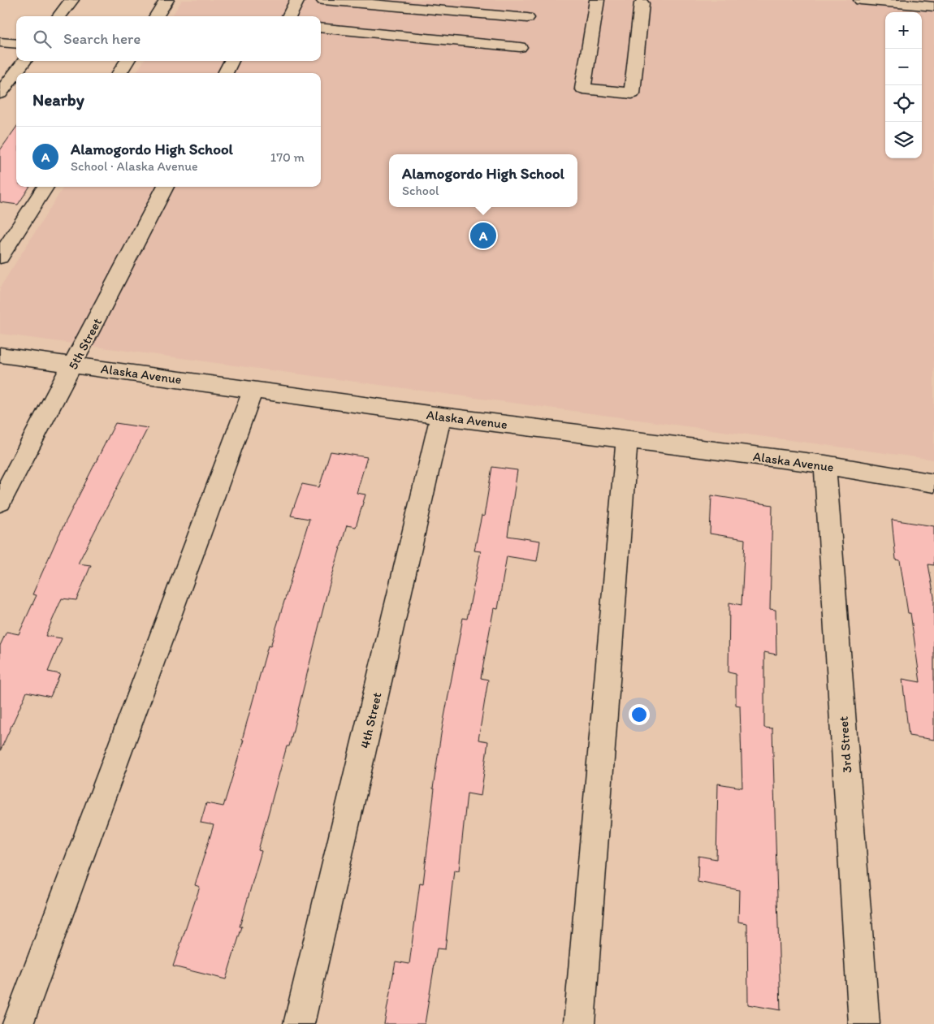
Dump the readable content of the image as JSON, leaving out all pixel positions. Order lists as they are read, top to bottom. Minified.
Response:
{"streets":{"street":["5th Street","Alaska Avenue","4th Street","3rd Street"]},"crossings":[["5th Street","Alaska Avenue"],["Alaska Avenue","4th Street"],["Alaska Avenue","3rd Street"]],"page":{"map_buttons":["+","−"],"search":"Search here","heading":"Nearby","list":[{"mark":"A","name":"Alamogordo High School","note":"School · Alaska Avenue","value":"170 m"}],"popup":["Alamogordo High School","School"],"pins":"A"}}
